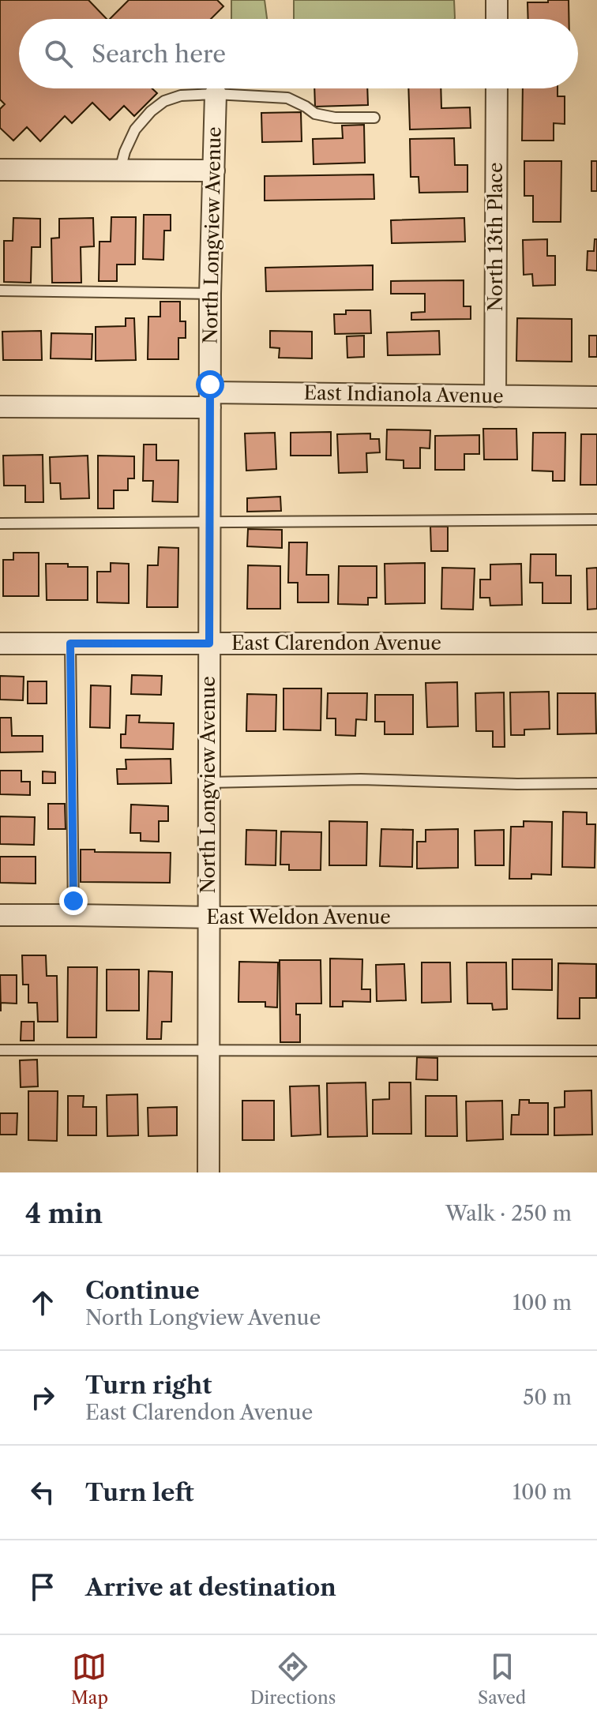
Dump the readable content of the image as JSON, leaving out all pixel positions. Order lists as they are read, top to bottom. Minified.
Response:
{"streets":{"street":["North Longview Avenue","North 13th Place","East Indianola Avenue","East Clarendon Avenue","East Weldon Avenue"]},"crossings":[["North Longview Avenue","East Indianola Avenue"],["North Longview Avenue","East Clarendon Avenue"],["North Longview Avenue","East Weldon Avenue"],["North 13th Place","East Indianola Avenue"]],"page":{"search":"Search here","heading":["4 min","Walk · 250 m"],"list":[["Continue","North Longview Avenue","100 m"],["Turn right","East Clarendon Avenue","50 m"],["Turn left","100 m"],"Arrive at destination"],"nav":["Map","Directions","Saved"]}}
